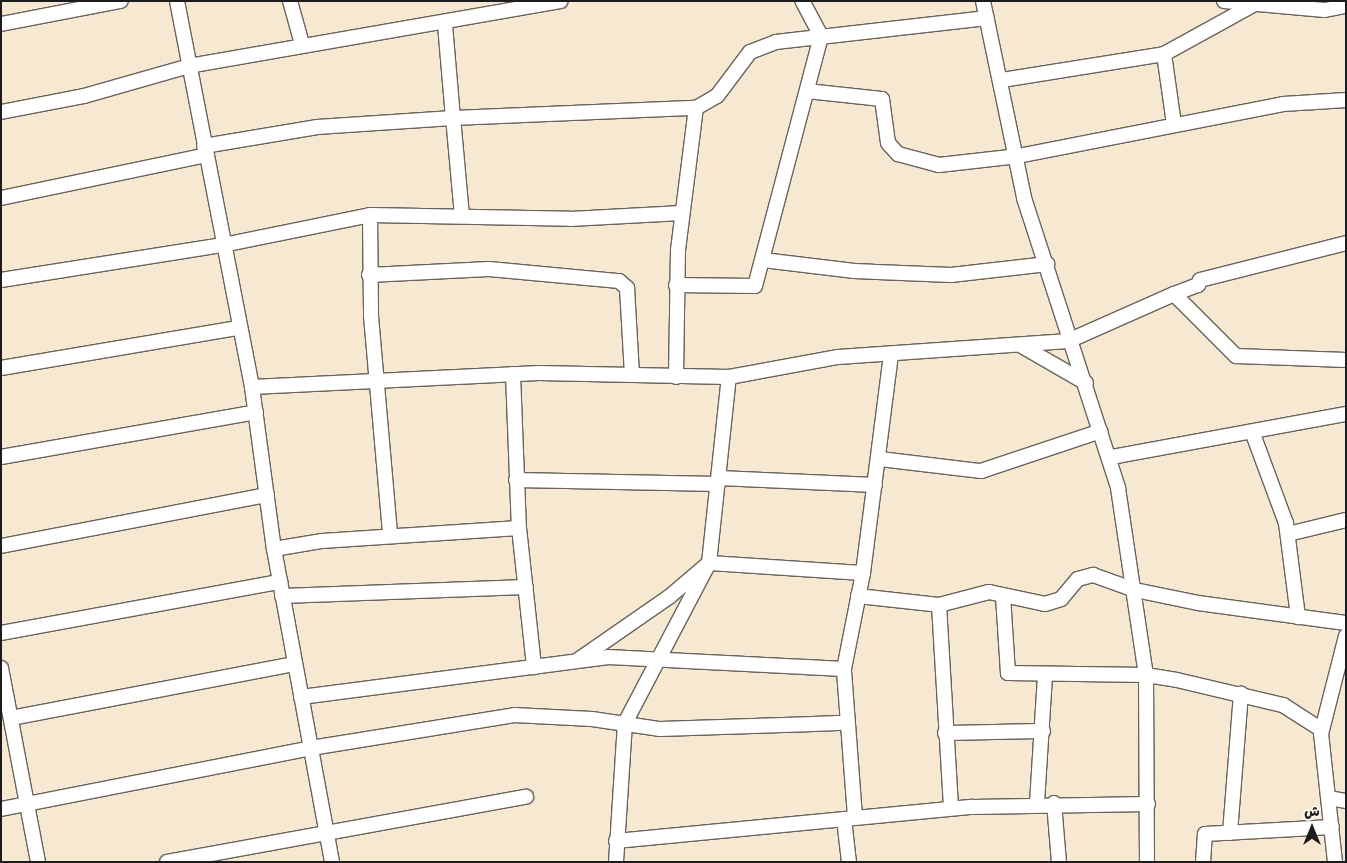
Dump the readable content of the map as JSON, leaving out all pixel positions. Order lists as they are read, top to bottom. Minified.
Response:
{"north":"top"}
